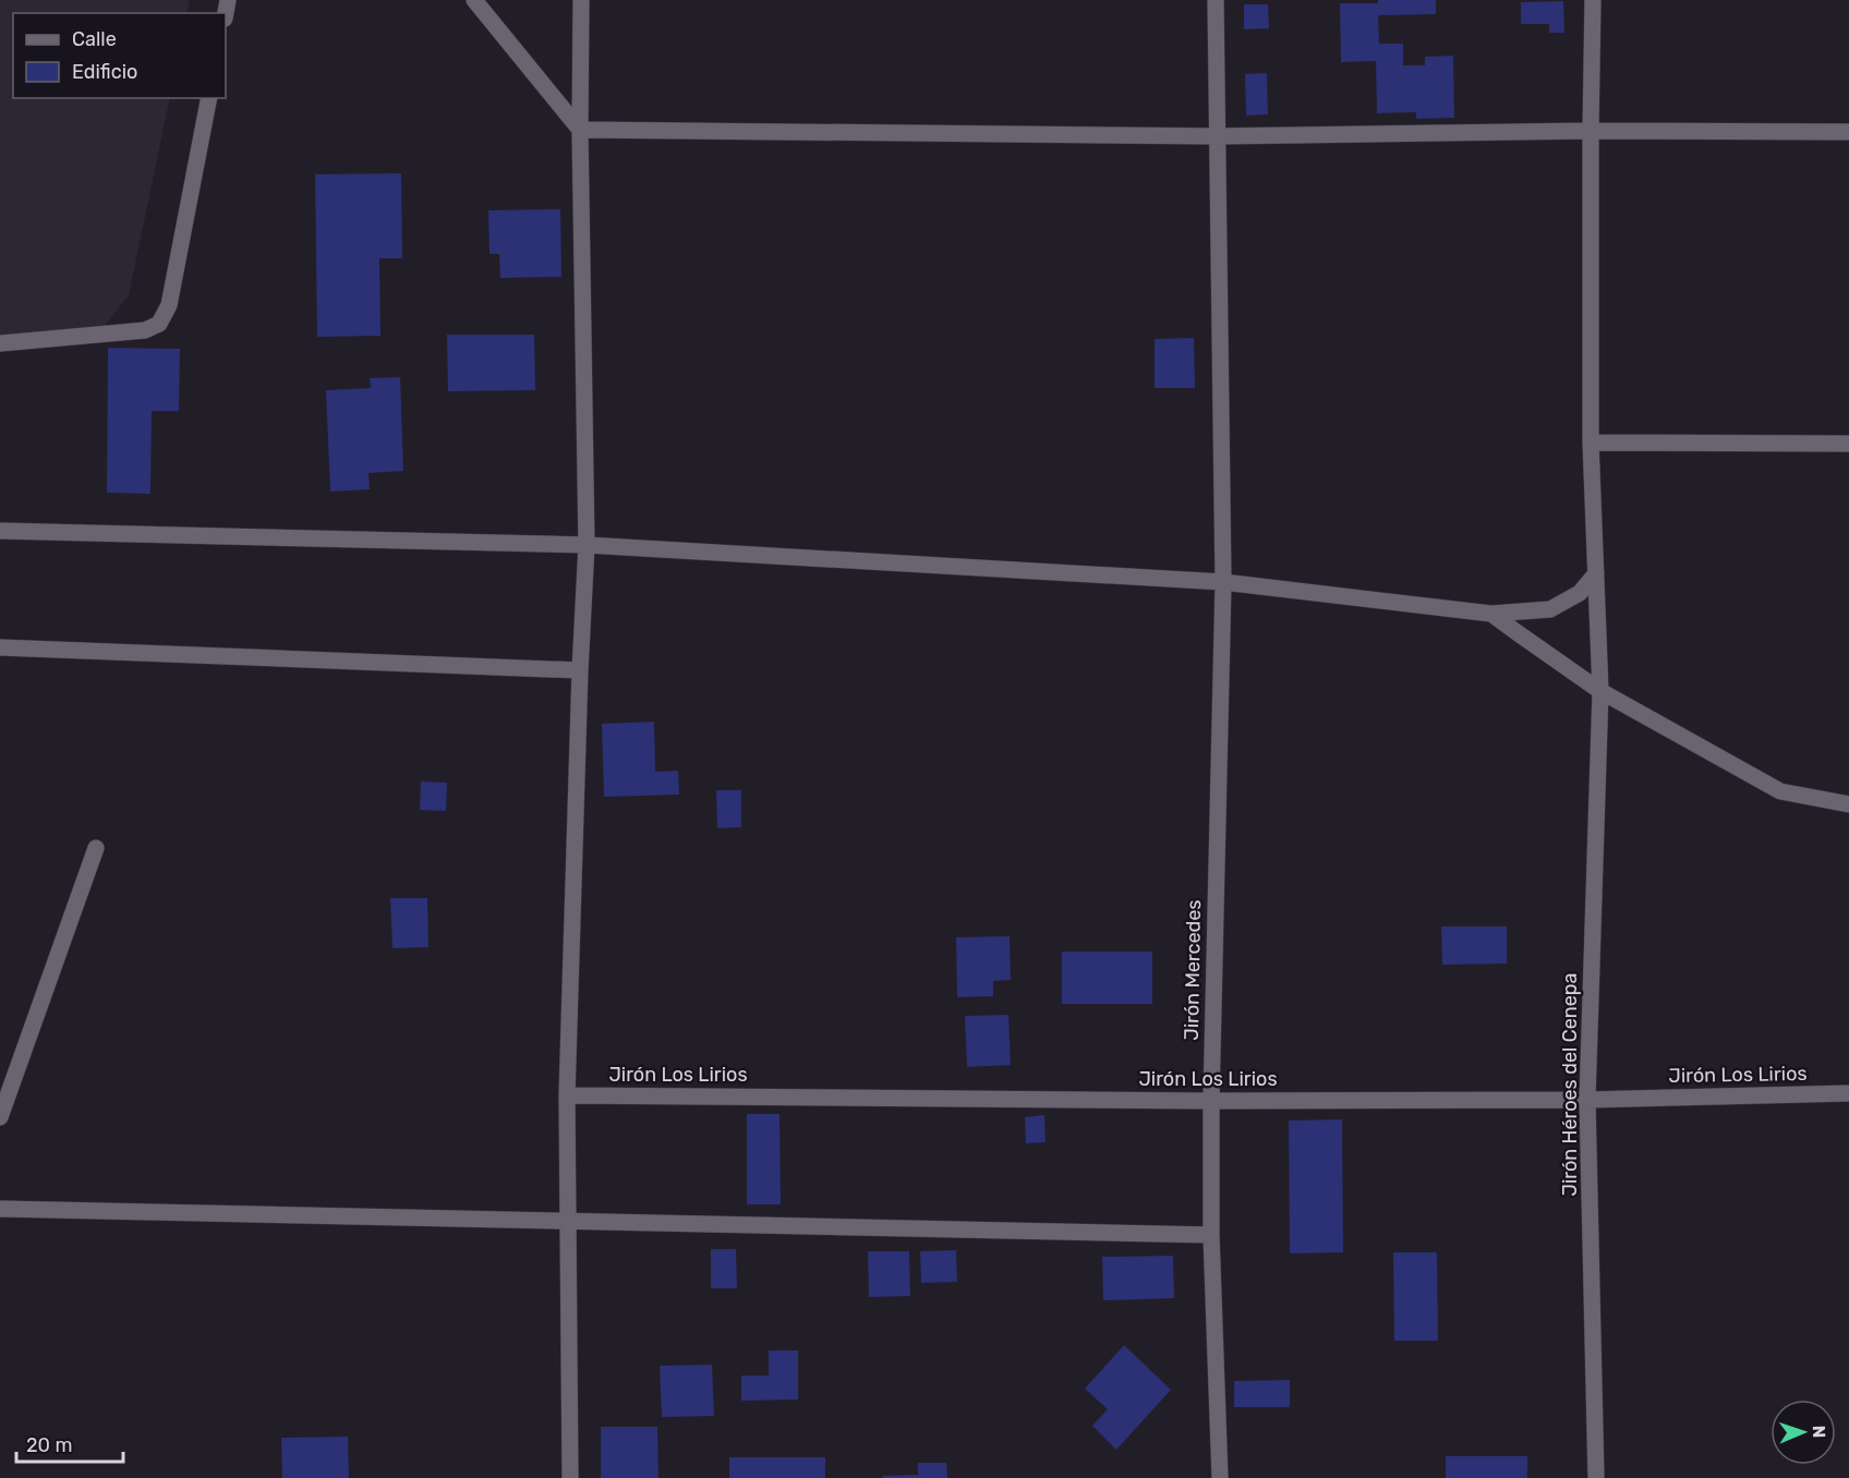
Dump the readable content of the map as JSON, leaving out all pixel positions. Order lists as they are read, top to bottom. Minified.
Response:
{"streets":{"street":["Jirón Mercedes","Jirón Los Lirios","Jirón Héroes del Cenepa"]},"crossings":[["Jirón Mercedes","Jirón Los Lirios"],["Jirón Los Lirios","Jirón Héroes del Cenepa"]],"legend":["Calle","Edificio"],"scale_bar":"20 m","north":"right"}
